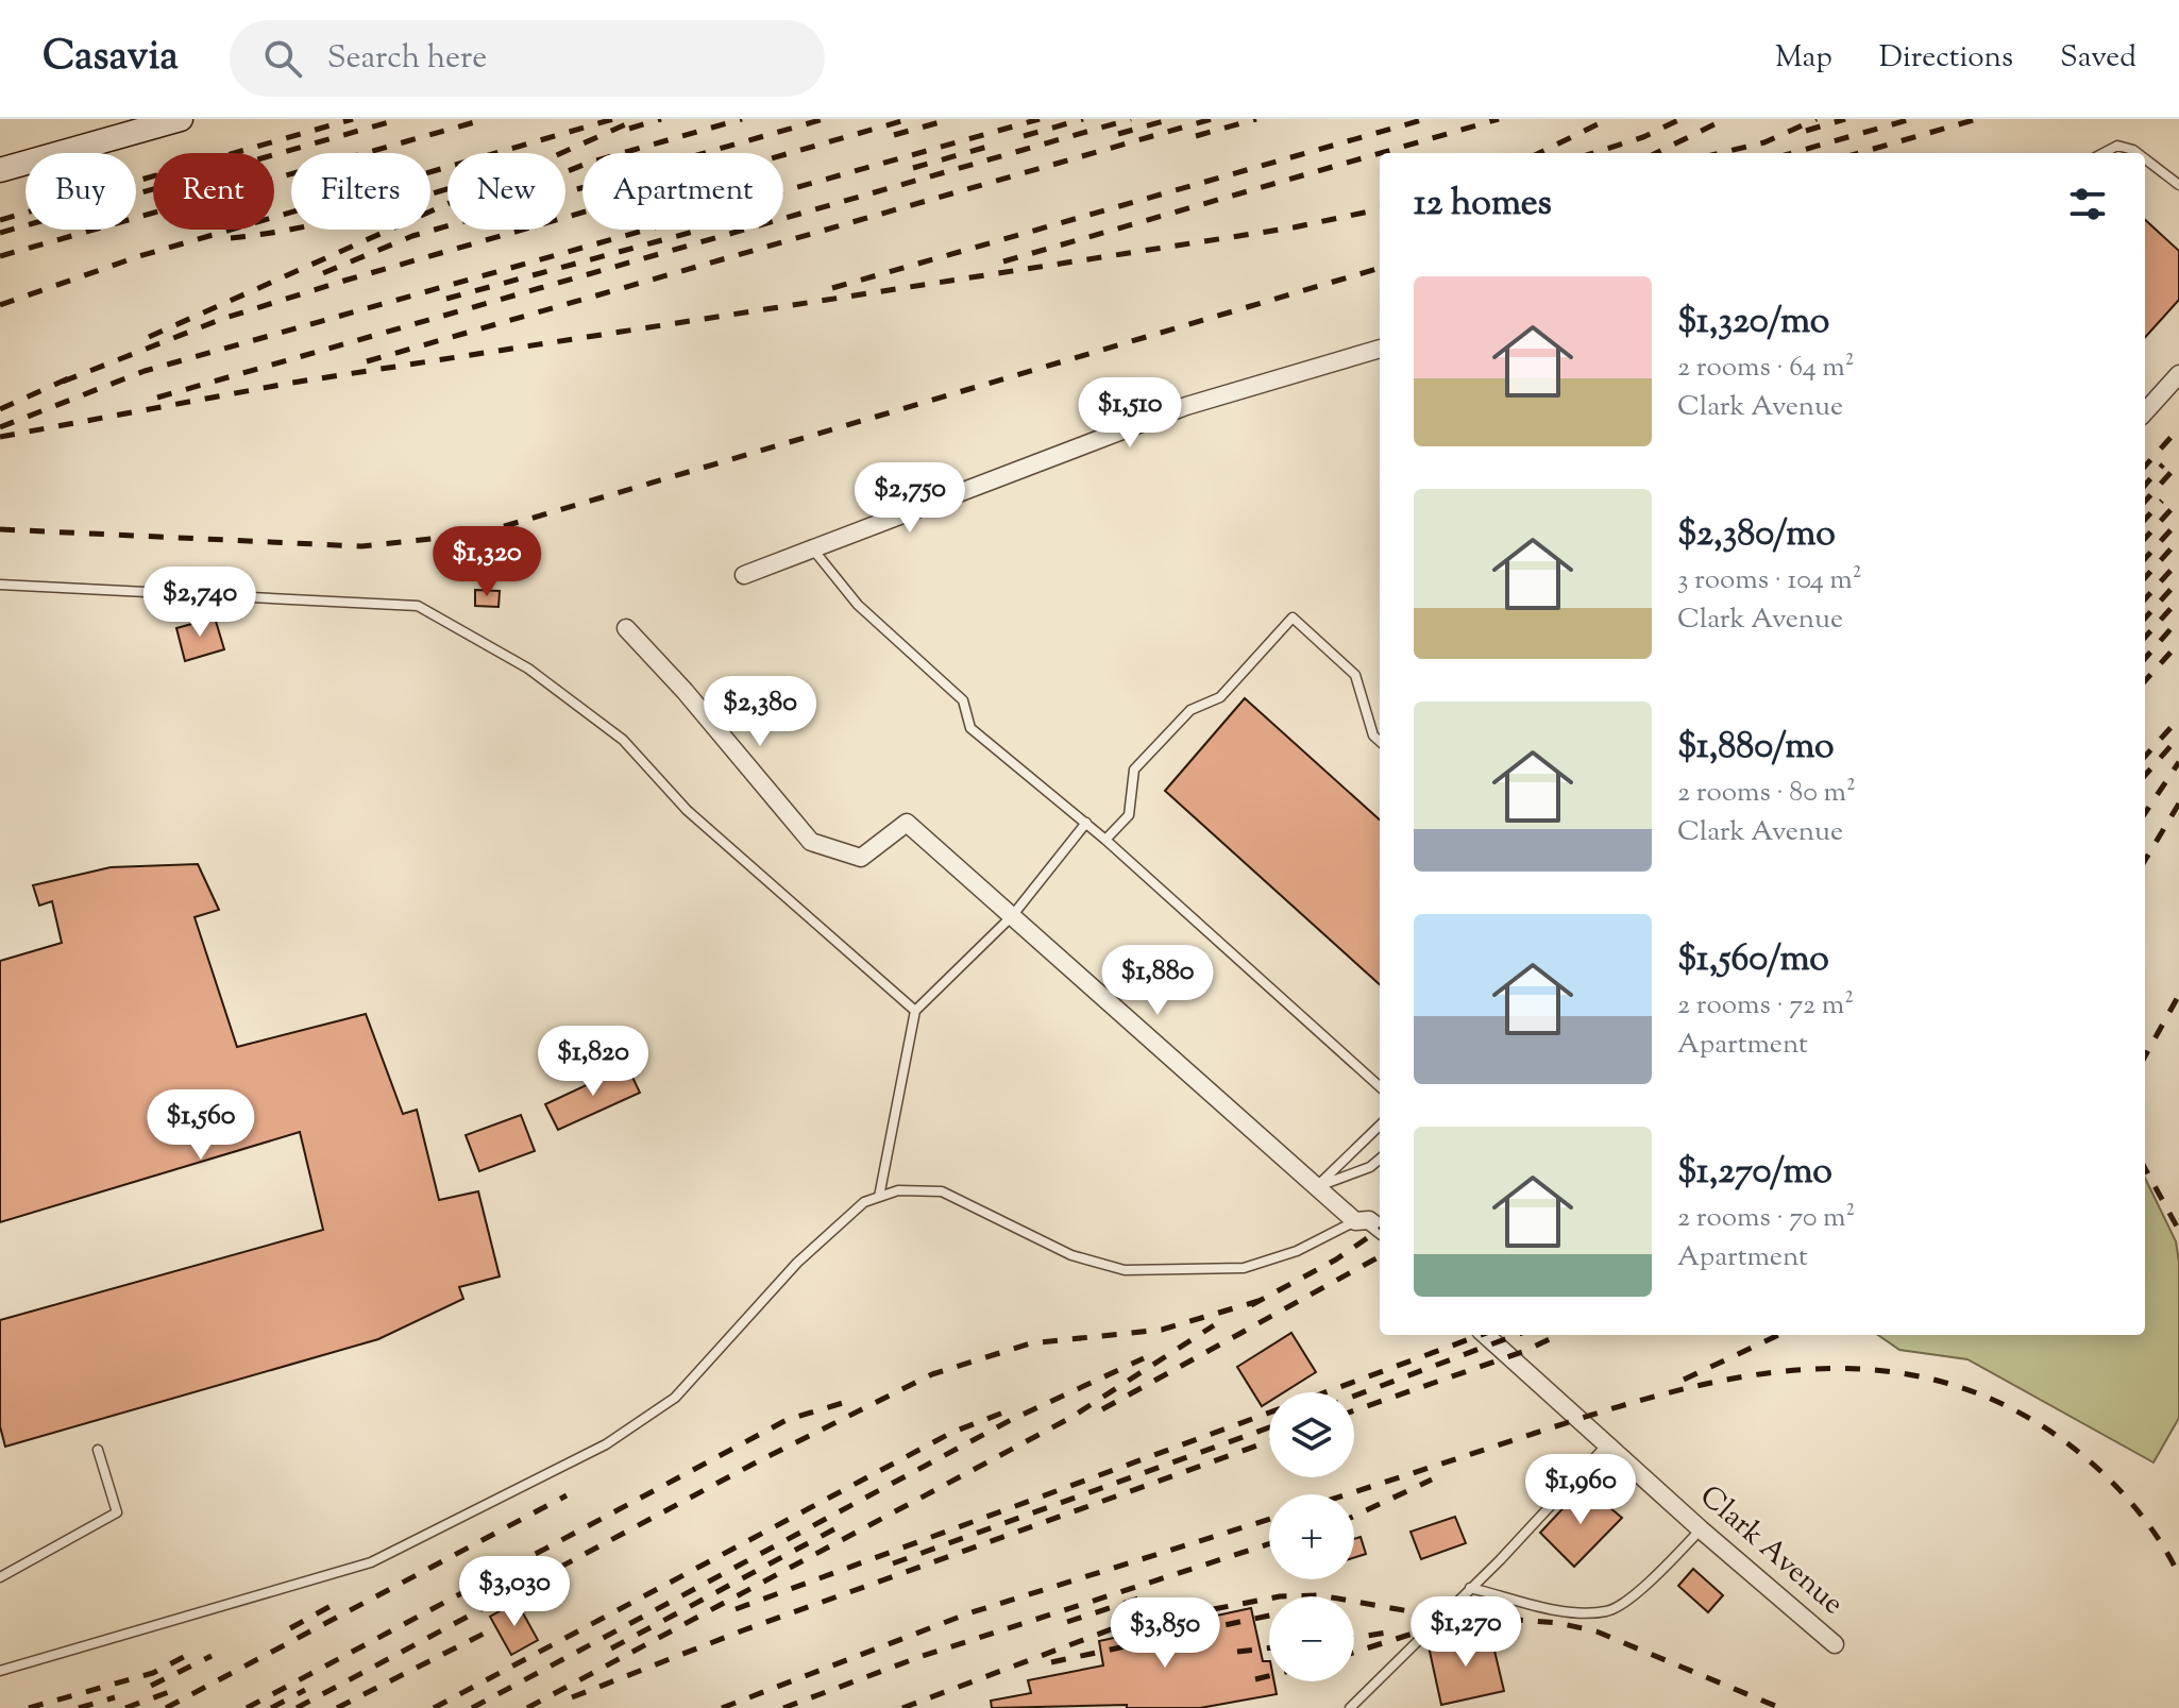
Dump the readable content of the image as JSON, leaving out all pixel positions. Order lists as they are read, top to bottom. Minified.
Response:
{"streets":{"street":["Clark Avenue"]},"page":{"header":"Casavia","search":"Search here","nav":["Map","Directions","Saved"],"chip":["Buy","Rent","Filters","New","Apartment"],"heading":"12 homes","list":[{"name":"$1,320/mo","note":"2 rooms · 64 m² · Clark Avenue"},{"name":"$2,380/mo","note":"3 rooms · 104 m² · Clark Avenue"},{"name":"$1,880/mo","note":"2 rooms · 80 m² · Clark Avenue"},{"name":"$1,560/mo","note":"2 rooms · 72 m² · Apartment"},{"name":"$1,270/mo","note":"2 rooms · 70 m² · Apartment"}],"price":["$1,510","$2,750","$1,320","$2,740","$2,380","$1,880","$1,820","$1,560","$1,960","$3,030","$1,270","$3,850"],"map_buttons":["+","−"]}}
